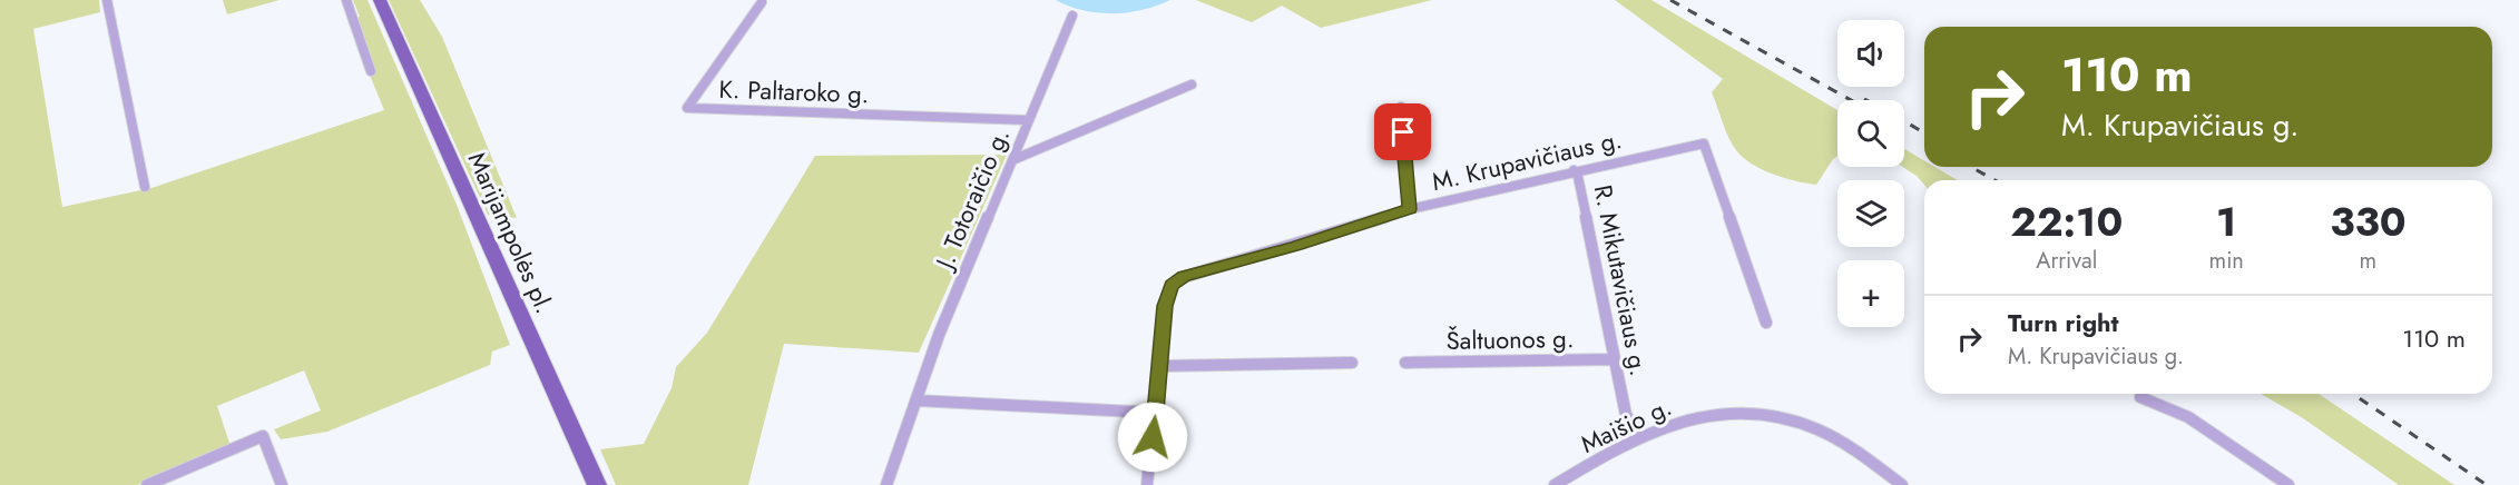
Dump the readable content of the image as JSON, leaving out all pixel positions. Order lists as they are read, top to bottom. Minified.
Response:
{"streets":{"main road":["Marijampolės pl."],"street":["K. Paltaroko g.","M. Krupavičiaus g.","J. Totoraičio g.","R. Mikutavičiaus g.","Šaltuonos g.","Maišio g."]},"crossings":[["K. Paltaroko g.","J. Totoraičio g."],["M. Krupavičiaus g.","R. Mikutavičiaus g."],["R. Mikutavičiaus g.","Šaltuonos g."],["R. Mikutavičiaus g.","Maišio g."]],"page":{"map_buttons":"+","turn":["110 m","M. Krupavičiaus g."],"eta":["22:10","Arrival","1","min","330","m"],"list":[{"name":"Turn right","note":"M. Krupavičiaus g.","value":"110 m"}]}}
